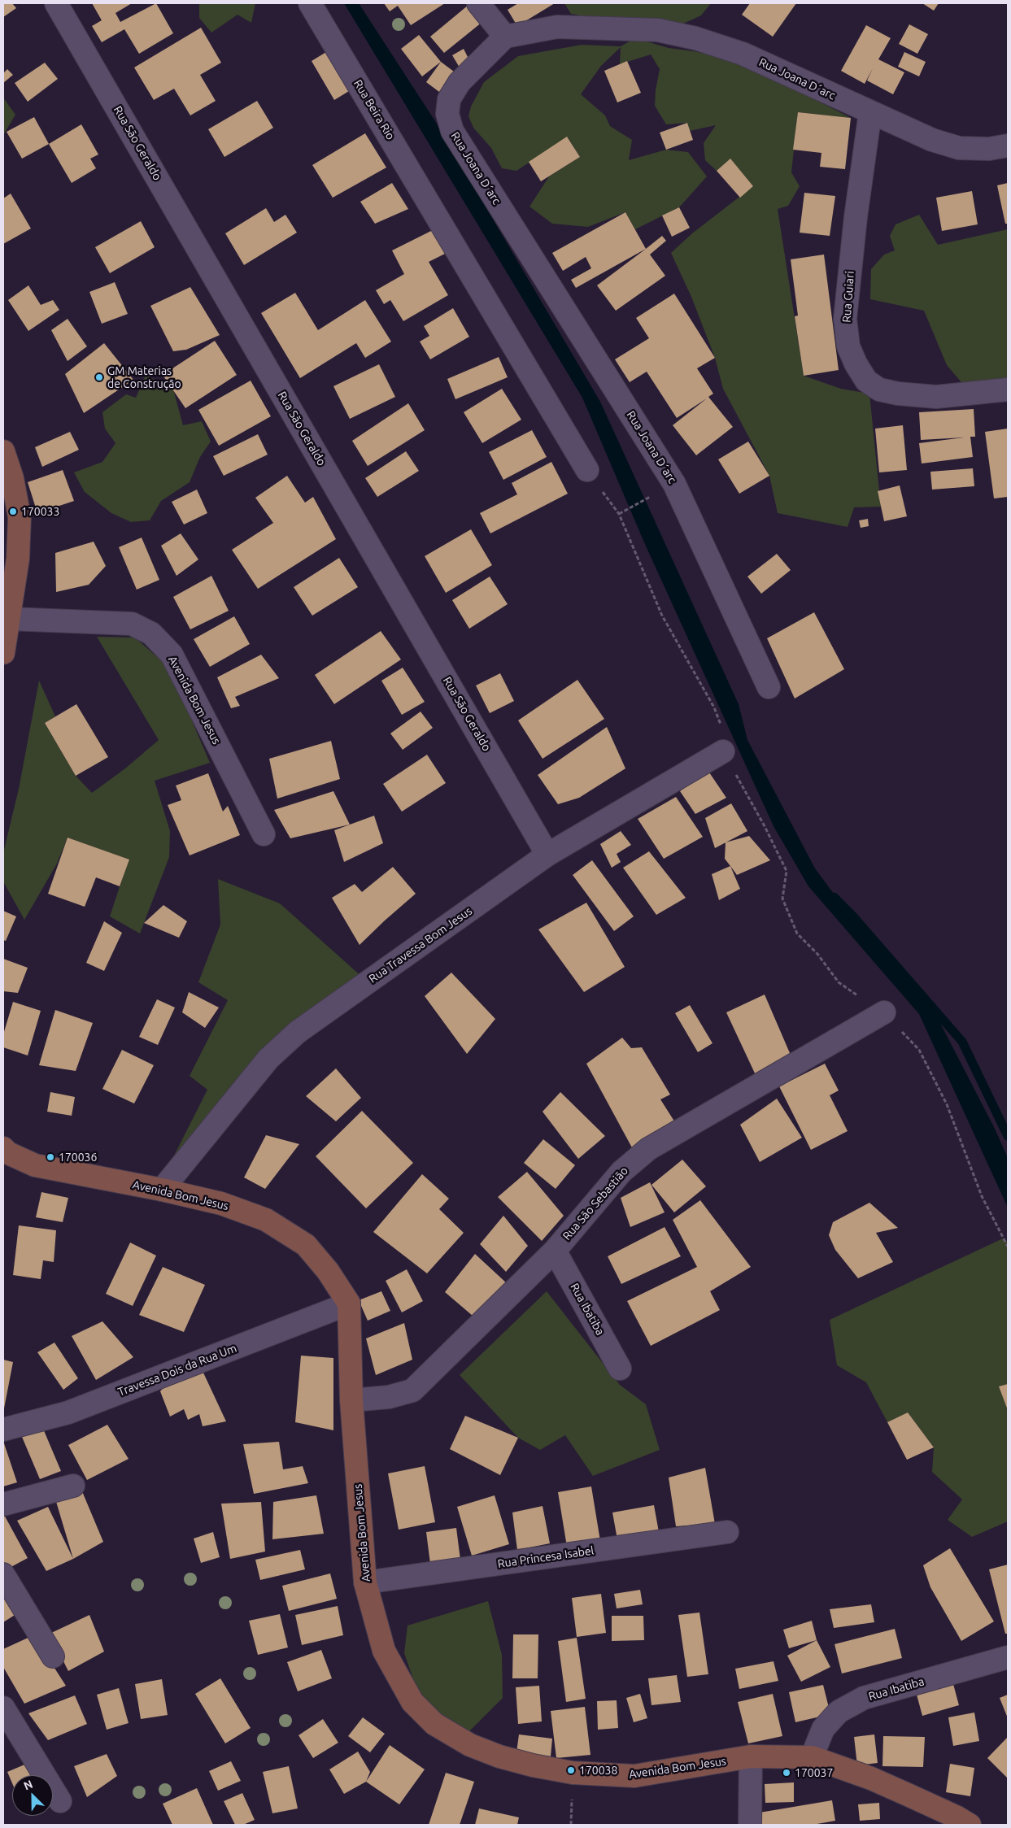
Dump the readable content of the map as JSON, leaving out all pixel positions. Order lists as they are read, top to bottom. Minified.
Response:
{"streets":{"main road":["Avenida Bom Jesus"],"street":["Rua Joana D´arc","Rua Beira Rio","Rua São Geraldo","Rua Guiari","Rua Travessa Bom Jesus","Rua São Sebastião","Rua Ibatiba","Travessa Dois da Rua Um","Rua Princesa Isabel"]},"crossings":[["Rua Joana D´arc","Rua Guiari"],["Rua São Geraldo","Rua Travessa Bom Jesus"],["Avenida Bom Jesus","Rua Travessa Bom Jesus"],["Avenida Bom Jesus","Rua São Sebastião"],["Avenida Bom Jesus","Rua Ibatiba"],["Avenida Bom Jesus","Travessa Dois da Rua Um"],["Avenida Bom Jesus","Rua Princesa Isabel"],["Rua São Sebastião","Rua Ibatiba"]],"places":["GM Materias de Construção","170033","170036","170038","170037"],"north":"top left"}
